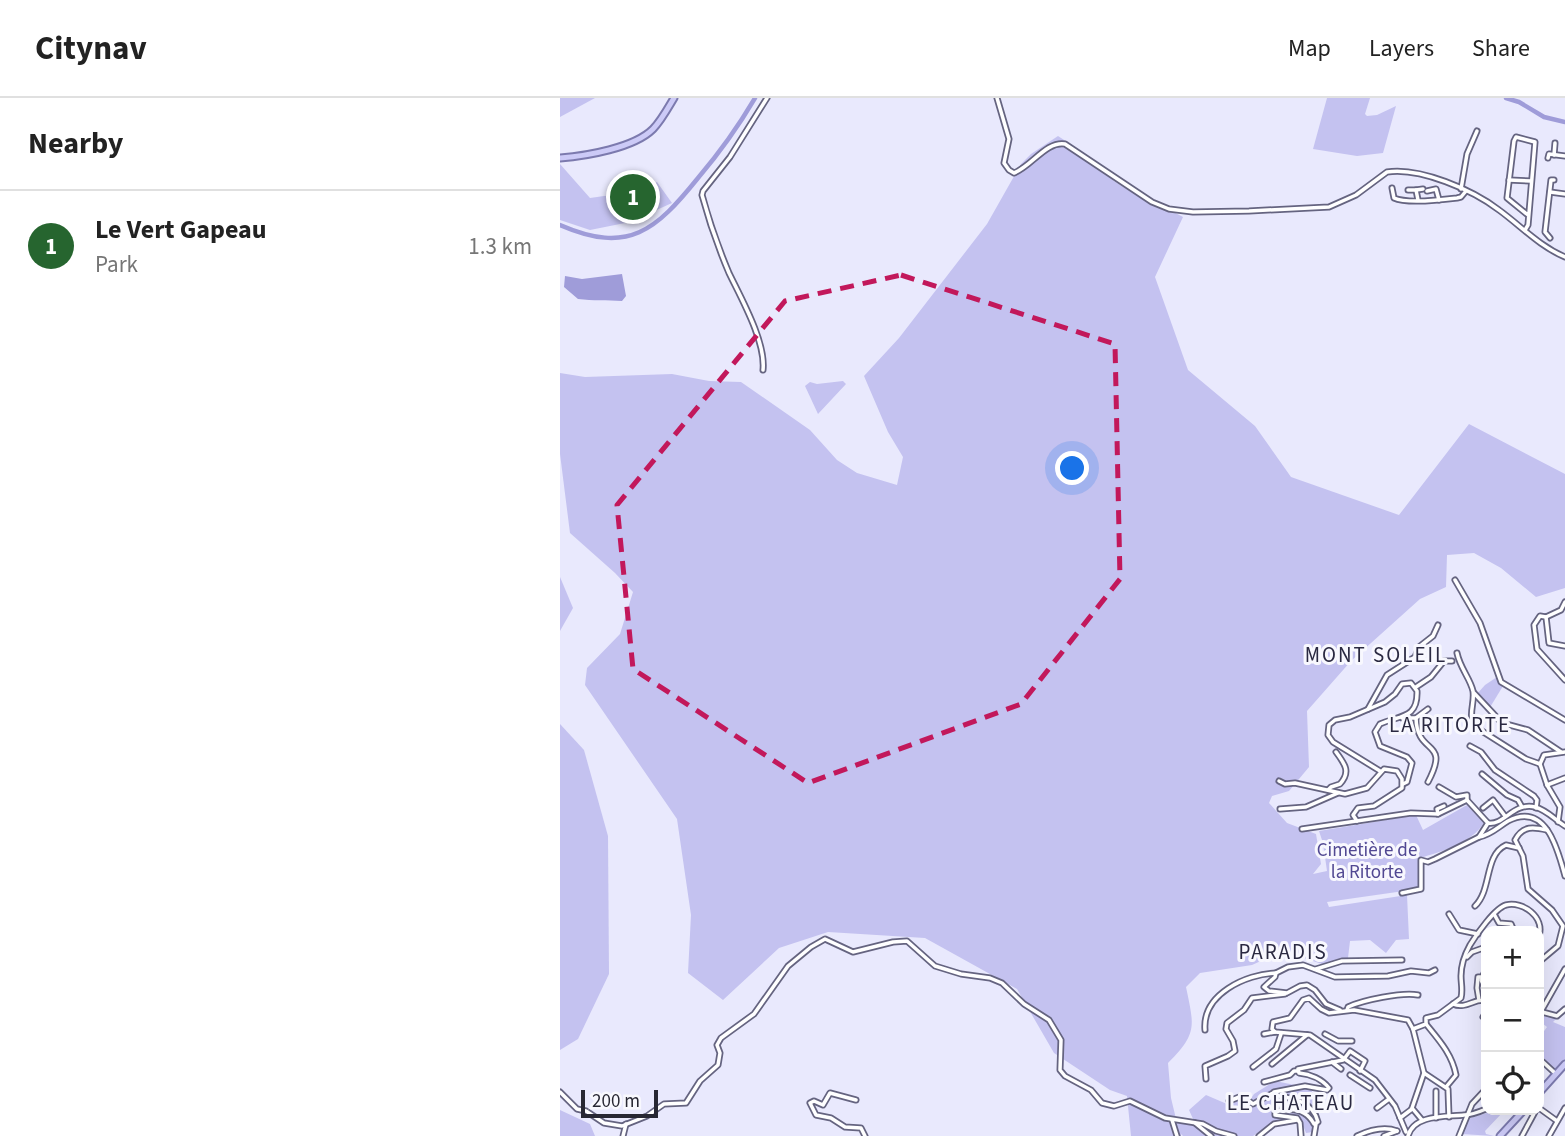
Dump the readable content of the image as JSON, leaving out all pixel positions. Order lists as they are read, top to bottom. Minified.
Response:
{"districts":["MONT SOLEIL","LA RITORTE","PARADIS","LE CHATEAU"],"parks":["Cimetière de la Ritorte"],"scale_bar":"200 m","page":{"header":"Citynav","nav":["Map","Layers","Share"],"heading":"Nearby","pins":"1","list":[{"mark":"1","name":"Le Vert Gapeau","note":"Park","value":"1.3 km"}],"map_buttons":["+","−"],"scale":"200 m"}}
